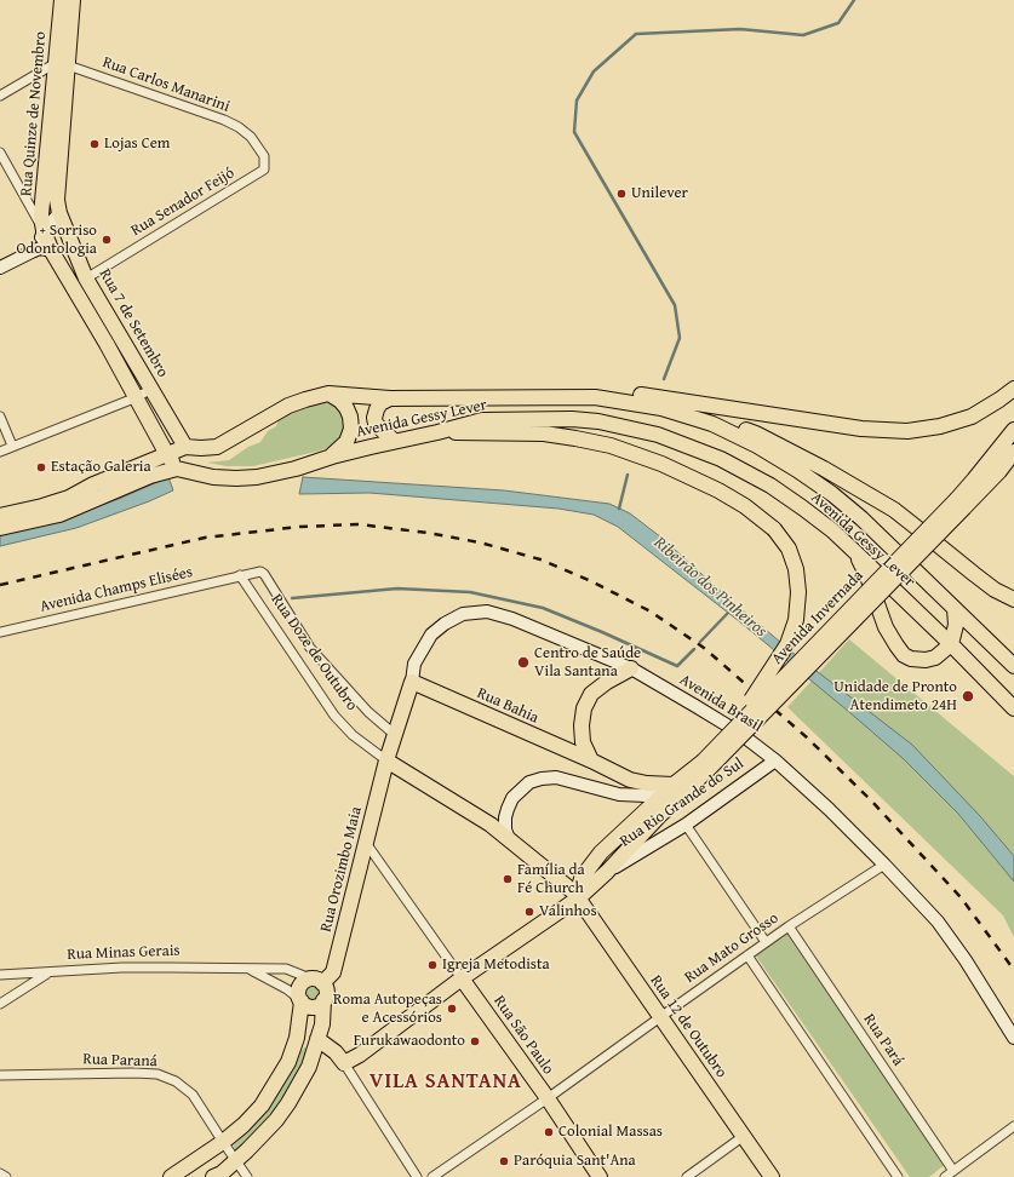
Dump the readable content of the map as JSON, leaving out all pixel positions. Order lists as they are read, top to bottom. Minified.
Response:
{"streets":{"main road":["Rua Quinze de Novembro","Rua 7 de Setembro","Avenida Gessy Lever","Avenida Invernada","Rua Doze de Outubro","Avenida Brasil","Rua Bahia","Rua Rio Grande do Sul","Rua Orozimbo Maia","Rua 12 de Outubro","Rua São Paulo"],"street":["Rua Carlos Manarini","Rua Senador Feijó","Avenida Champs Elisées","Rua Mato Grosso","Rua Minas Gerais","Rua Pará","Rua Paraná"]},"crossings":[["Rua Carlos Manarini","Rua Quinze de Novembro"],["Rua Carlos Manarini","Rua Senador Feijó"],["Rua Quinze de Novembro","Rua 7 de Setembro"],["Rua Senador Feijó","Rua 7 de Setembro"],["Rua 7 de Setembro","Avenida Gessy Lever"],["Avenida Champs Elisées","Rua Doze de Outubro"],["Rua Doze de Outubro","Avenida Brasil"],["Rua Doze de Outubro","Rua Rio Grande do Sul"],["Rua Doze de Outubro","Rua Orozimbo Maia"],["Rua Doze de Outubro","Rua 12 de Outubro"],["Avenida Brasil","Rua Bahia"],["Avenida Brasil","Rua Rio Grande do Sul"],["Avenida Brasil","Rua Orozimbo Maia"],["Avenida Brasil","Rua Mato Grosso"],["Rua Bahia","Rua Rio Grande do Sul"],["Rua Rio Grande do Sul","Rua 12 de Outubro"],["Rua Orozimbo Maia","Rua Minas Gerais"],["Rua Orozimbo Maia","Rua São Paulo"],["Rua Mato Grosso","Rua 12 de Outubro"],["Rua Mato Grosso","Rua São Paulo"],["Rua Mato Grosso","Rua Pará"]],"districts":["VILA SANTANA"],"water":["Ribeirão dos Pinheiros"],"places":["Lojas Cem","Unilever","+ Sorriso Odontologia","Estação Galeria","Centro de Saúde Vila Santana","Unidade de Pronto Atendimeto 24H","Família da Fé Church","Valinhos","Igreja Metodista","Roma Autopeças e Acessórios","Furukawaodonto","Colonial Massas","Paróquia Sant'Ana"]}
